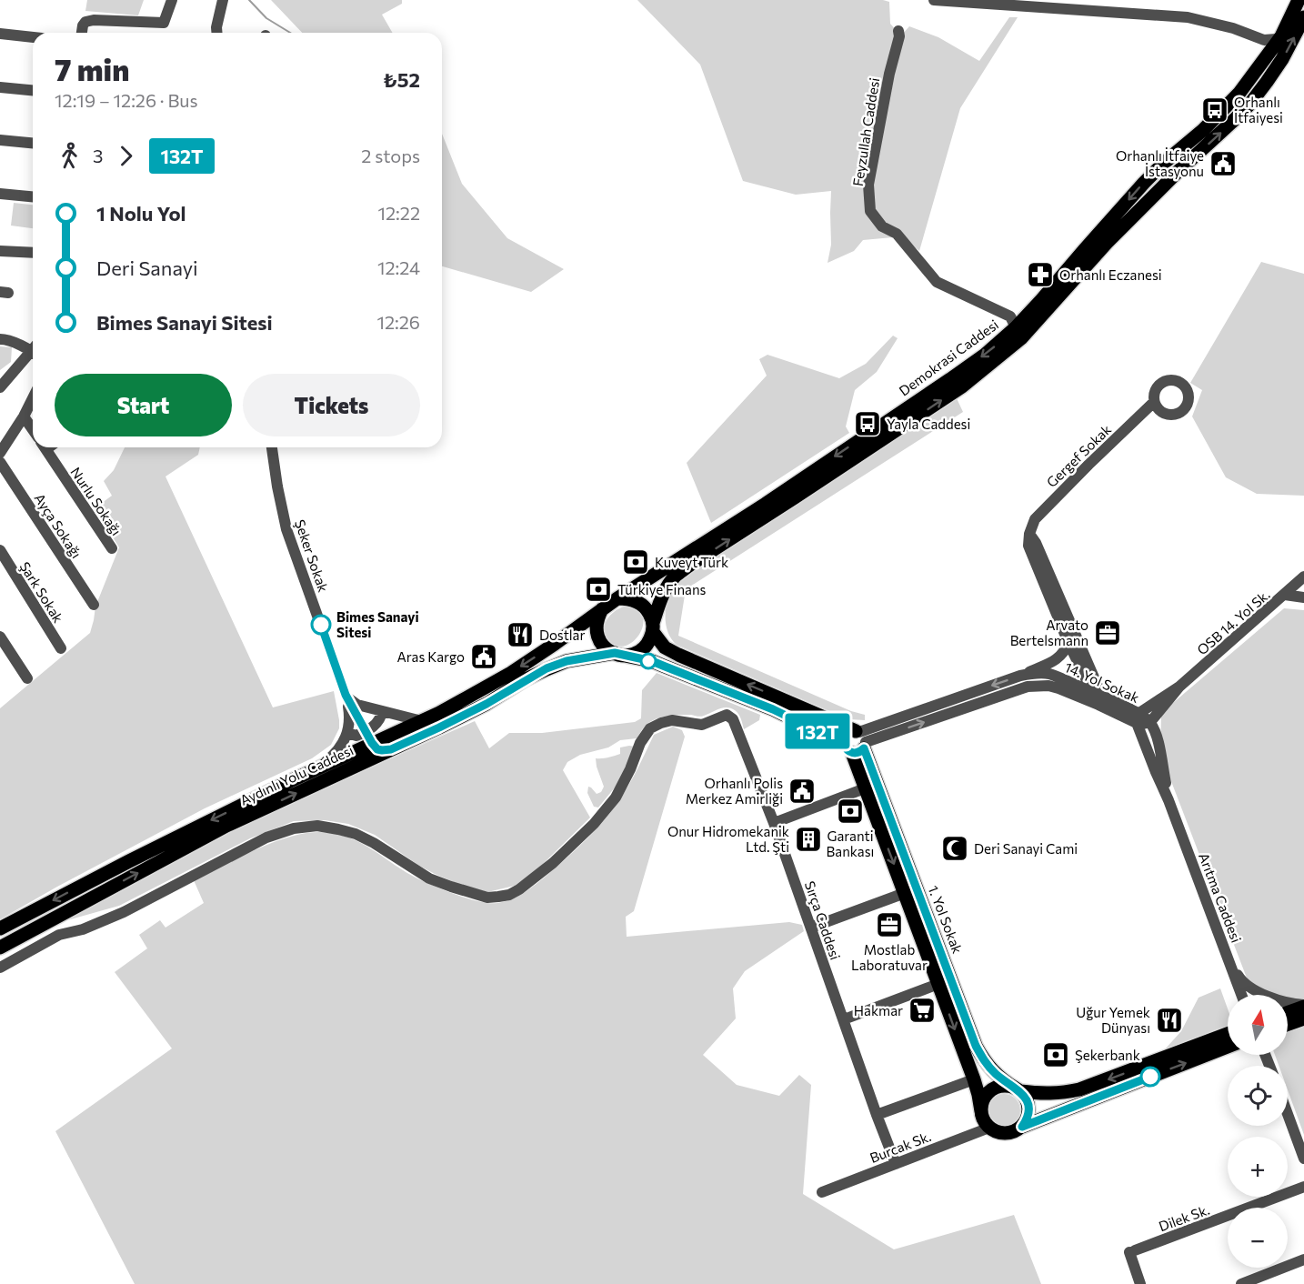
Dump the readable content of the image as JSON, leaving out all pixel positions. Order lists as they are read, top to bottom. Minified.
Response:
{"streets":{"main road":["Demokrasi Caddesi","Aydınlı Yolu Caddesi","1. Yol Sokak"],"street":["Feyzullah Caddesi","Gergef Sokak","Nurlu Sokağı","Ayça Sokağı","Şeker Sokak","Şark Sokak","OSB 14. Yol Sk.","14. Yol Sokak","Arıtma Caddesi","Sırça Caddesi","Burcak Sk.","Dilek Sk."]},"crossings":[["Feyzullah Caddesi","Demokrasi Caddesi"],["Demokrasi Caddesi","Aydınlı Yolu Caddesi"],["Şeker Sokak","Aydınlı Yolu Caddesi"],["14. Yol Sokak","Arıtma Caddesi"],["14. Yol Sokak","1. Yol Sokak"],["1. Yol Sokak","Burcak Sk."],["Sırça Caddesi","Burcak Sk."]],"places":{"bus stop":["Orhanlı İtfaiyesi","Yayla Caddesi"],"public building":["Orhanlı İtfaiye İstasyonu","Aras Kargo","Orhanlı Polis Merkez Amirliği"],"pharmacy":["Orhanlı Eczanesi"],"bank":["Kuveyt Türk","Türkiye Finans","Garanti Bankası","Şekerbank"],"other":["Bimes Sanayi Sitesi"],"office":["Arvato Bertelsmann","Mostlab Laboratuvar"],"restaurant":["Dostlar","Uğur Yemek Dünyası"],"building":["Onur Hidromekanik Ltd. Şti"],"mosque":["Deri Sanayi Cami"],"supermarket":["Hakmar"]},"lines":["bus line 132T"],"north":"top","page":{"on_map":"132T","heading":["7 min","12:19 – 12:26 · Bus","₺52"],"legs":["3","132T","2 stops"],"list":[{"name":"1 Nolu Yol","value":"12:22"},{"name":"Deri Sanayi","value":"12:24"},{"name":"Bimes Sanayi Sitesi","value":"12:26"}],"buttons":["Start","Tickets"],"map_buttons":["+","−"]}}
